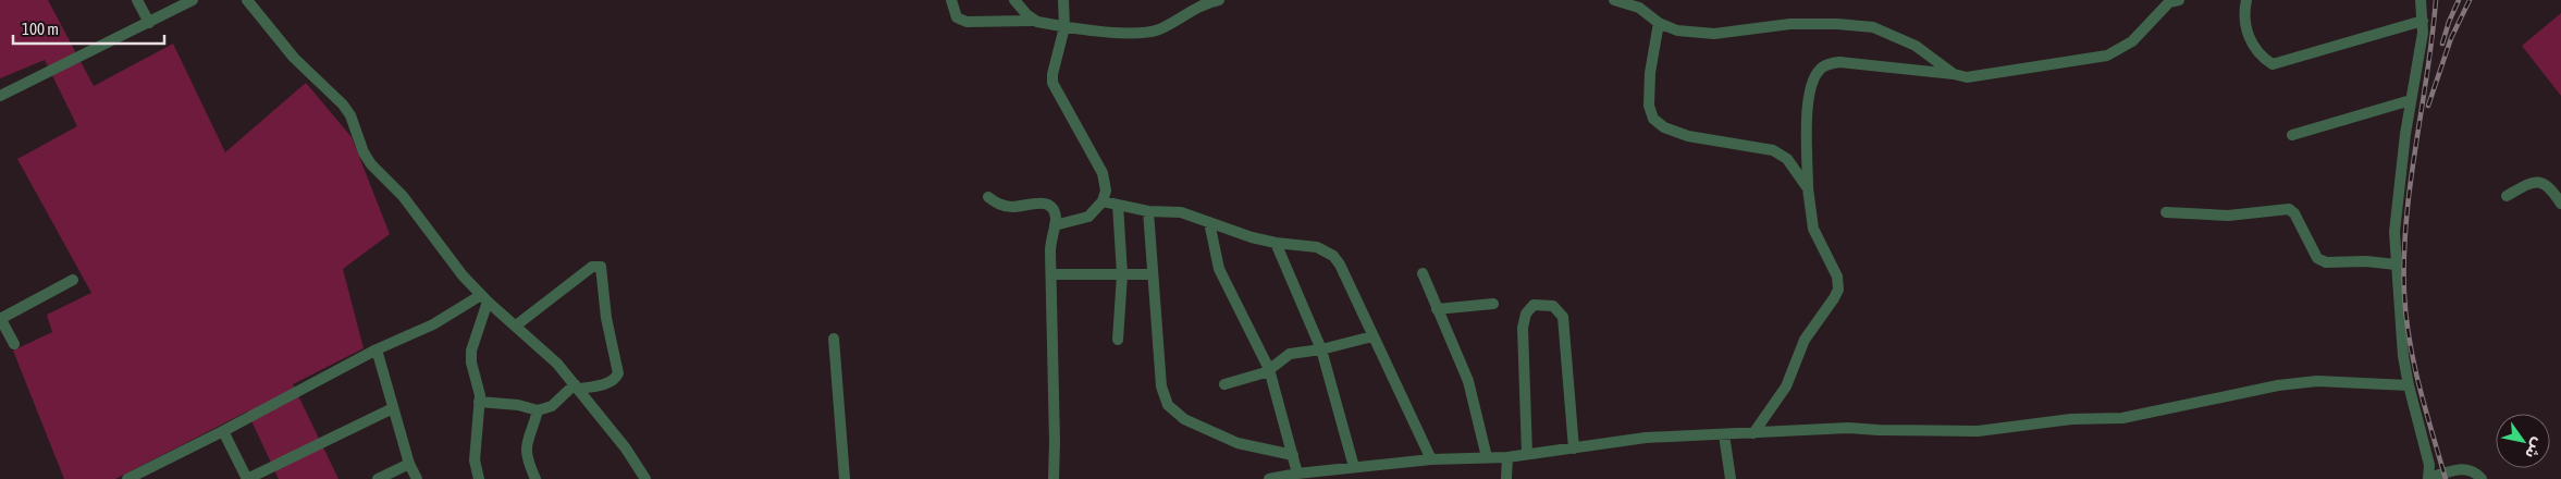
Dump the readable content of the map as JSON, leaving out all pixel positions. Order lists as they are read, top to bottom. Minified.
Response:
{"scale_bar":"100 m","north":"bottom right"}
